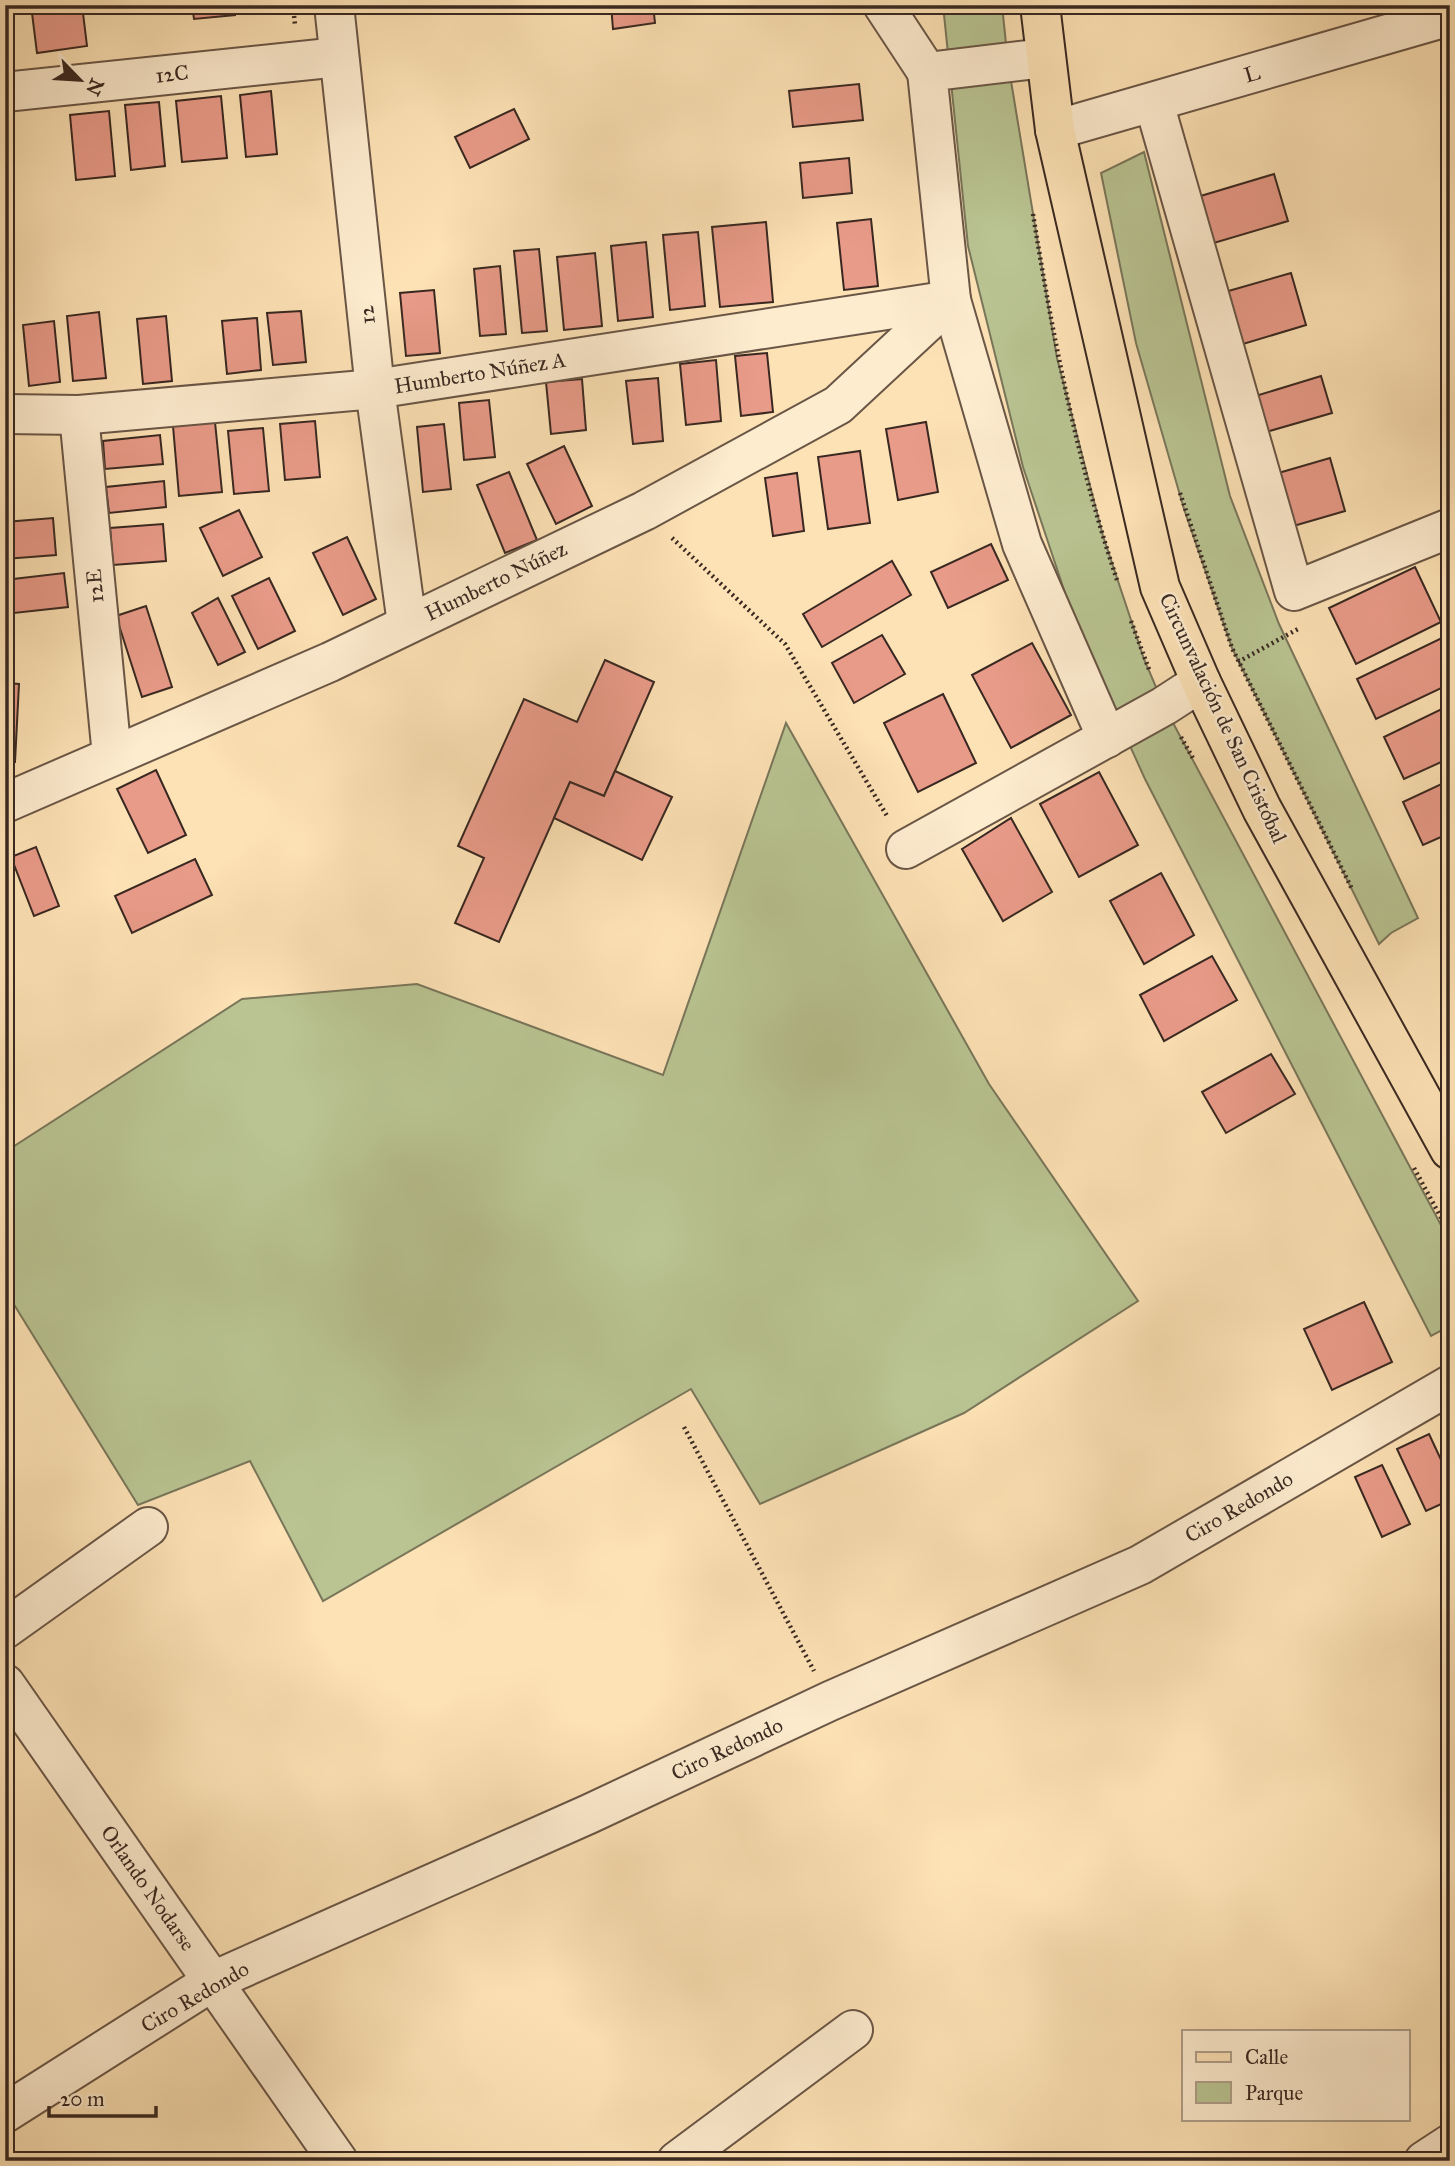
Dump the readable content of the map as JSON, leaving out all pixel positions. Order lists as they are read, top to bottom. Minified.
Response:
{"streets":{"main road":["Circunvalación de San Cristóbal"],"street":["12C","L","12","Humberto Núñez A","Humberto Núñez","12E","Ciro Redondo","Orlando Nodarse"]},"crossings":[["12C","12"],["L","Circunvalación de San Cristóbal"],["12","Humberto Núñez A"],["12","Humberto Núñez"],["Humberto Núñez A","Humberto Núñez"],["Humberto Núñez A","12E"],["Humberto Núñez","12E"],["Ciro Redondo","Orlando Nodarse"]],"legend":["Calle","Parque"],"scale_bar":"20 m","north":"bottom right"}
